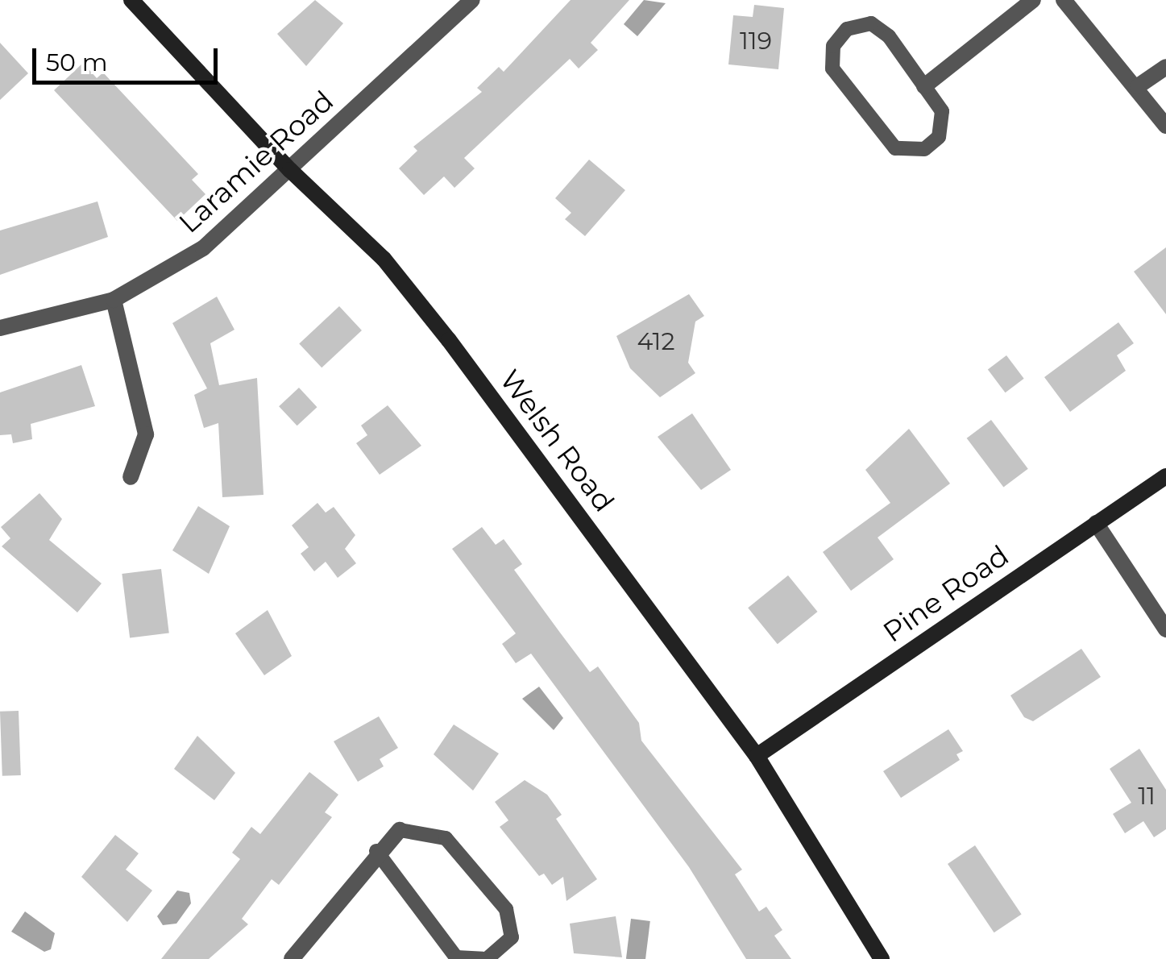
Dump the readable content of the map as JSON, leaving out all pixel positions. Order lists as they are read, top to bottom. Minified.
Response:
{"streets":{"main road":["Welsh Road","Pine Road"],"street":["Laramie Road"]},"crossings":[["Laramie Road","Welsh Road"],["Welsh Road","Pine Road"]],"house_numbers":["119","412","11"],"scale_bar":"50 m"}
